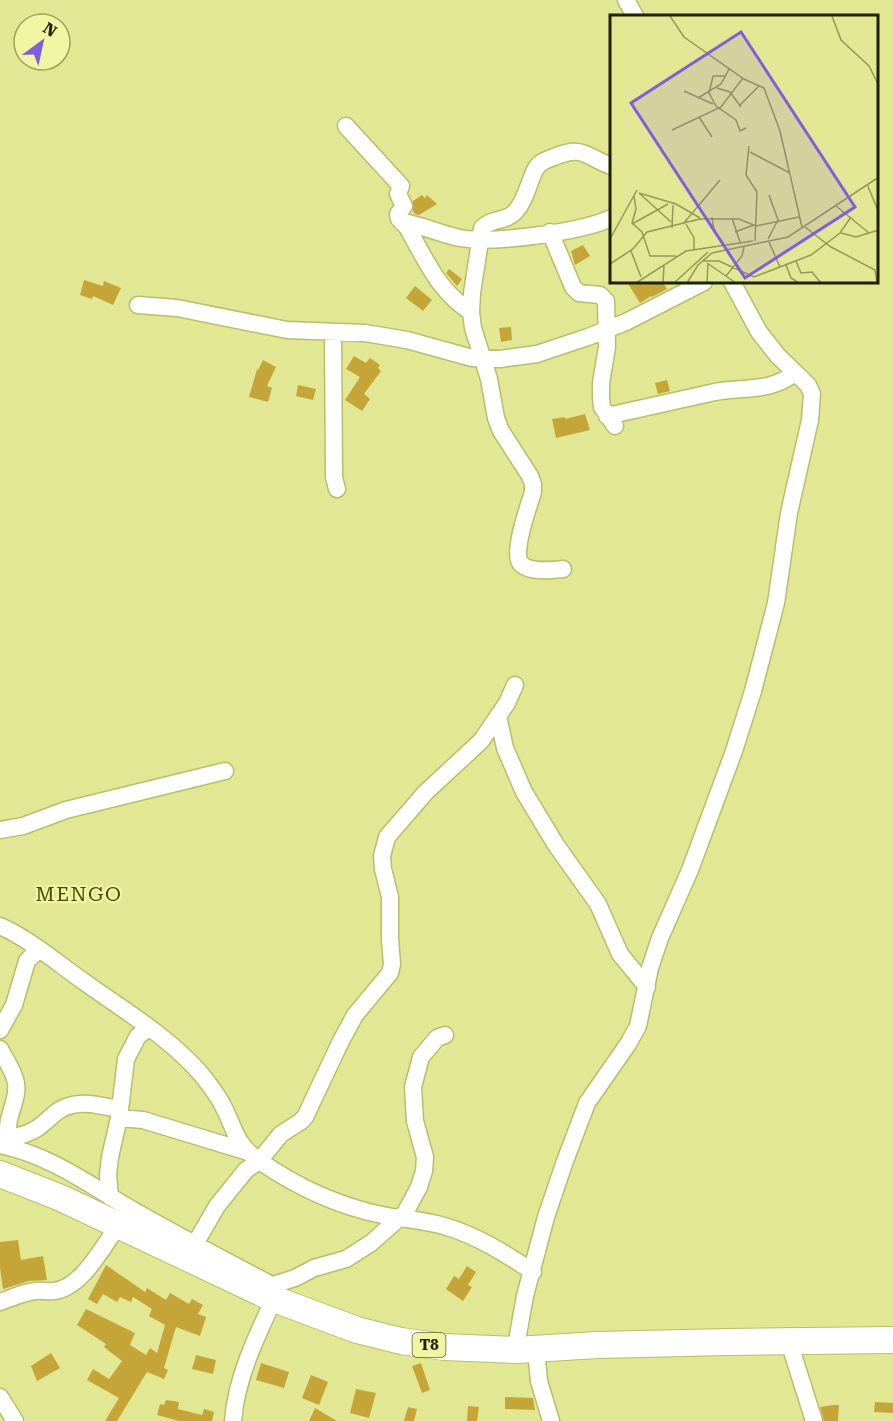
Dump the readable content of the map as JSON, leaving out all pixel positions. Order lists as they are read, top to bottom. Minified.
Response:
{"streets":{"highway":["T8"]},"districts":["MENGO"],"north":"top right"}
